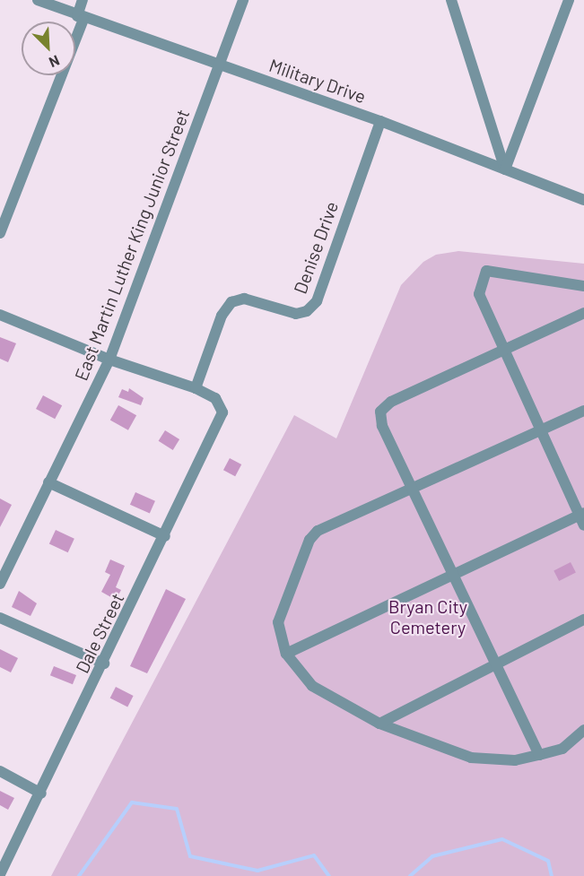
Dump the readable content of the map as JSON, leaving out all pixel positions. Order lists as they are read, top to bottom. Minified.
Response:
{"streets":{"street":["Military Drive","East Martin Luther King Junior Street","Denise Drive","Dale Street"]},"crossings":[["Military Drive","East Martin Luther King Junior Street"],["Military Drive","Denise Drive"],["Denise Drive","Dale Street"]],"parks":["Bryan City Cemetery"],"north":"bottom right"}
